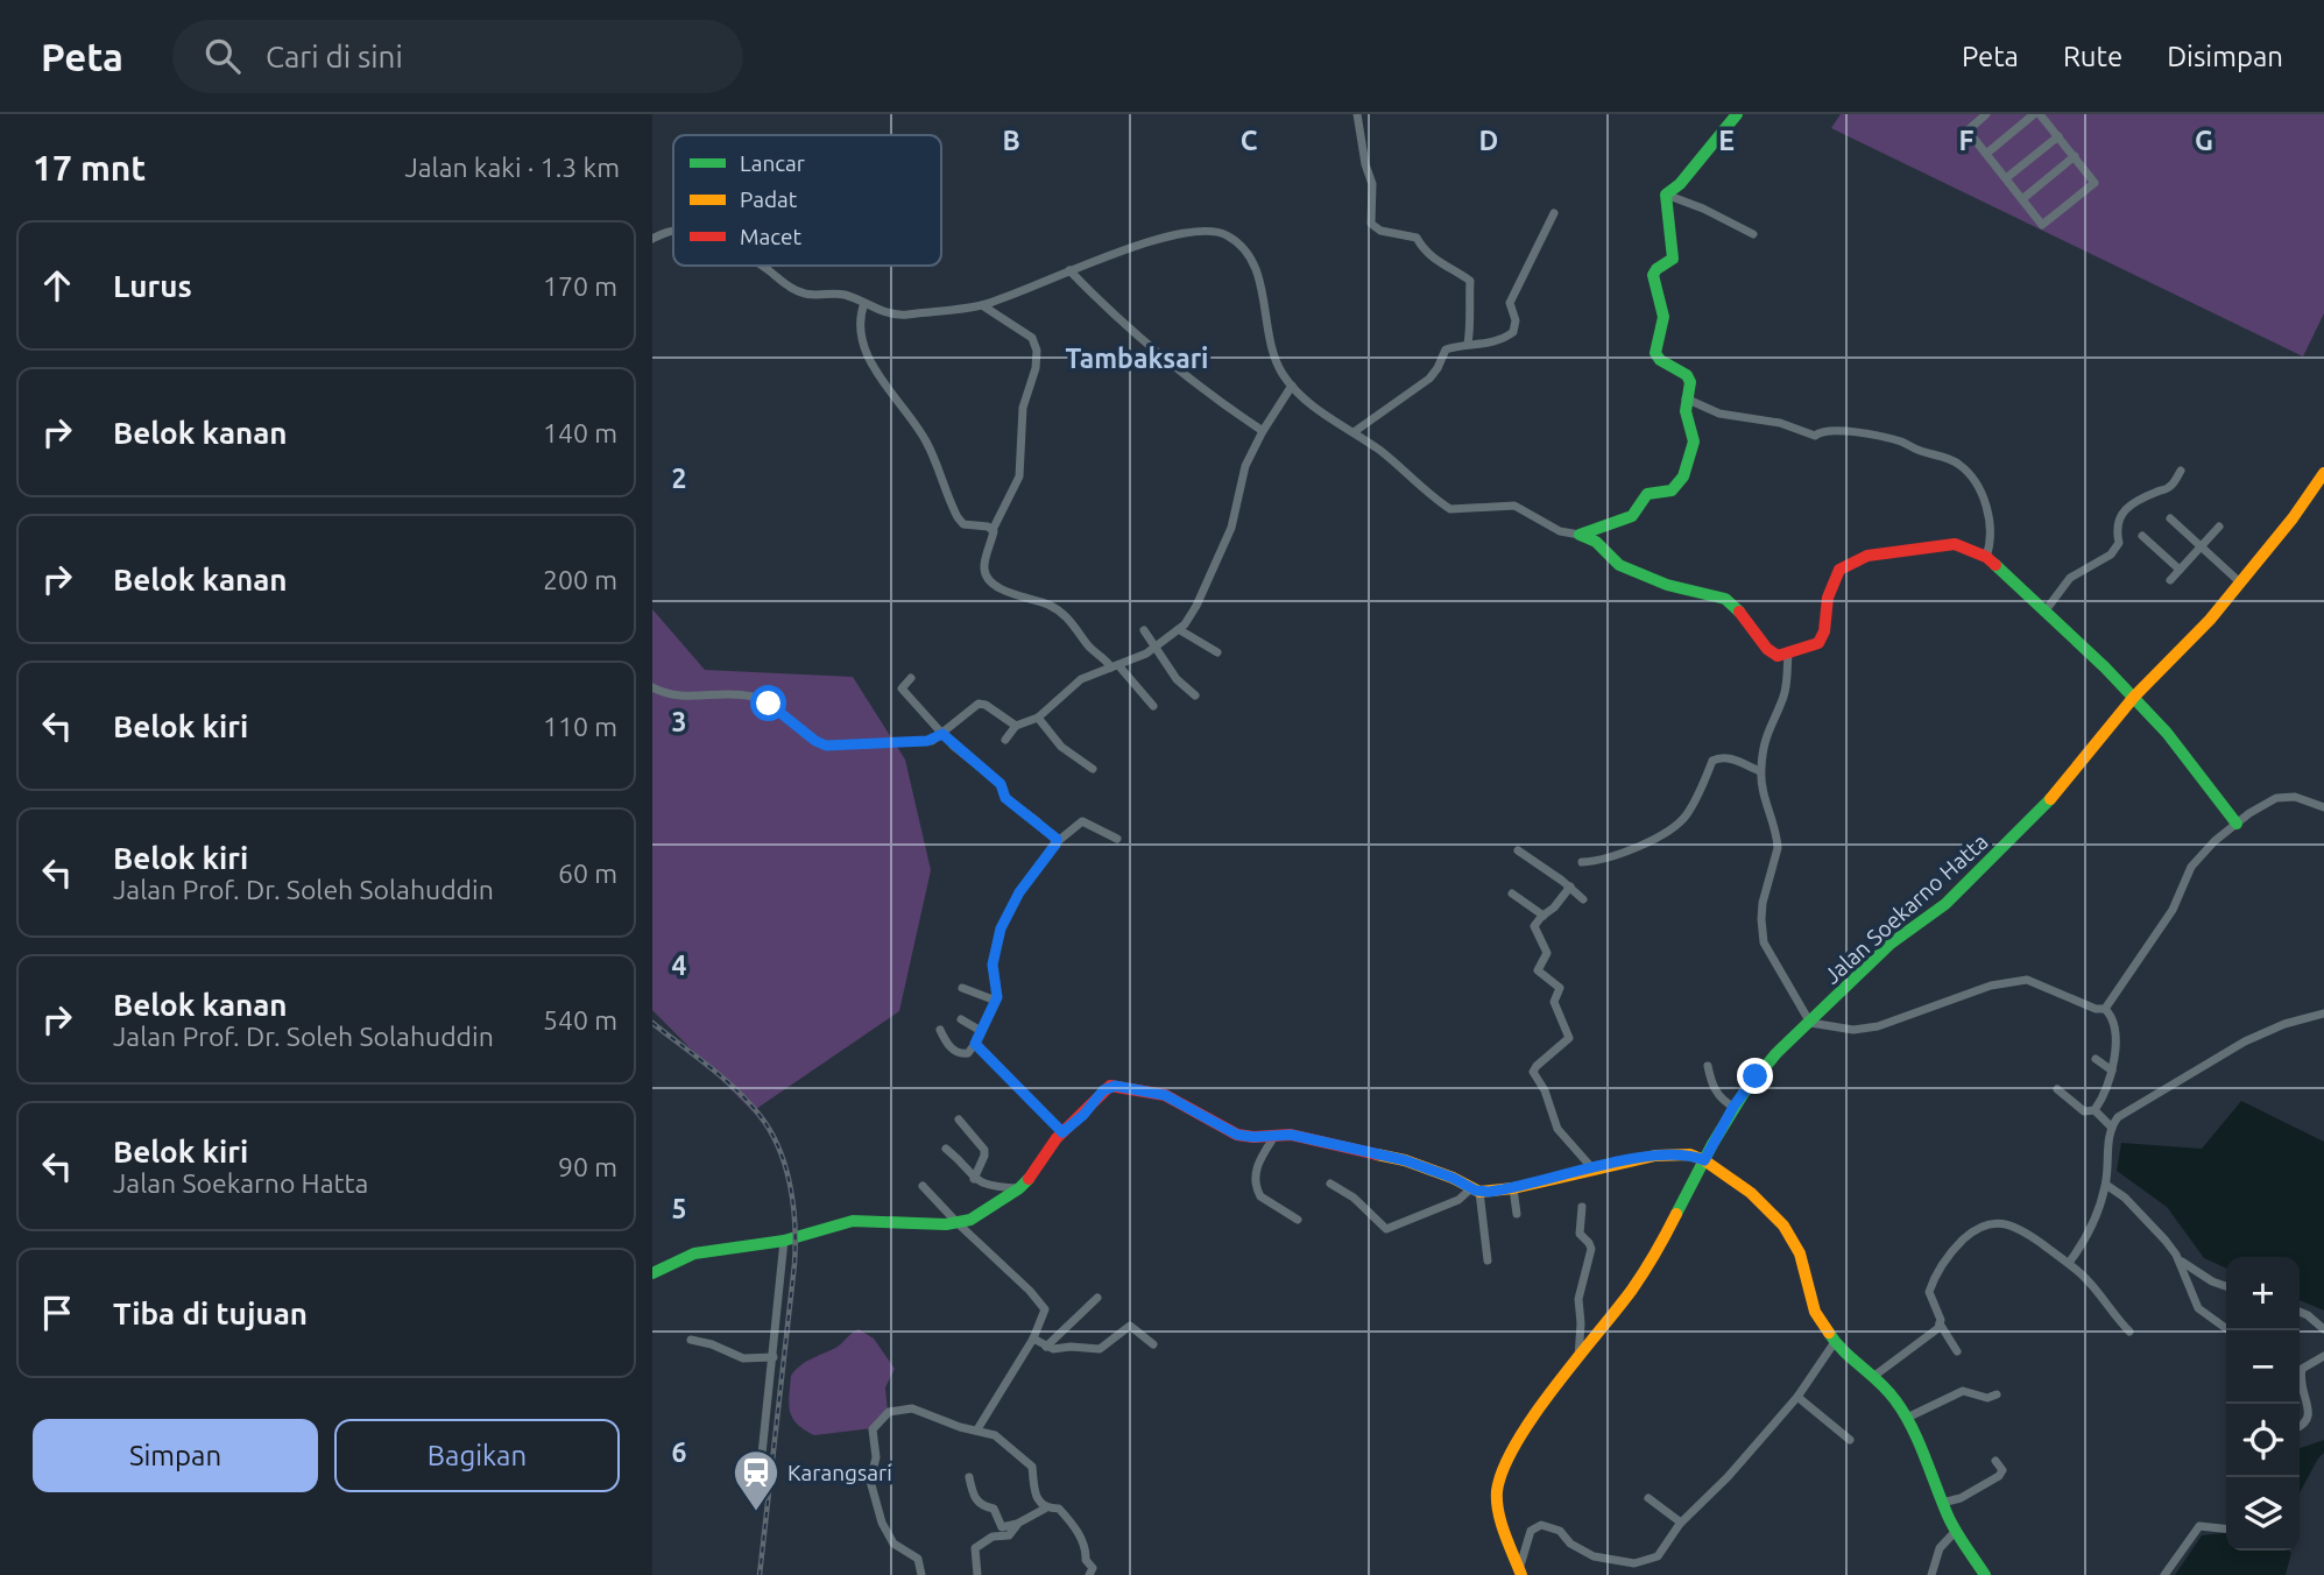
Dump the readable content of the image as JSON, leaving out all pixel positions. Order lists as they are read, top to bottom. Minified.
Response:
{"streets":{"street":["Jalan Soekarno Hatta"]},"districts":["Tambaksari"],"places":{"station":["Karangsari"]},"legend":["Lancar","Padat","Macet"],"page":{"header":"Peta","search":"Cari di sini","nav":["Peta","Rute","Disimpan"],"heading":["17 mnt","Jalan kaki · 1.3 km"],"list":[["Lurus","170 m"],["Belok kanan","140 m"],["Belok kanan","200 m"],["Belok kiri","110 m"],["Belok kiri","Jalan Prof. Dr. Soleh Solahuddin","60 m"],["Belok kanan","Jalan Prof. Dr. Soleh Solahuddin","540 m"],["Belok kiri","Jalan Soekarno Hatta","90 m"],"Tiba di tujuan"],"map_buttons":["+","−"],"buttons":["Simpan","Bagikan"]},"grid":{"columns":["B","C","D","E","F","G"],"rows":["2","3","4","5","6"]}}
